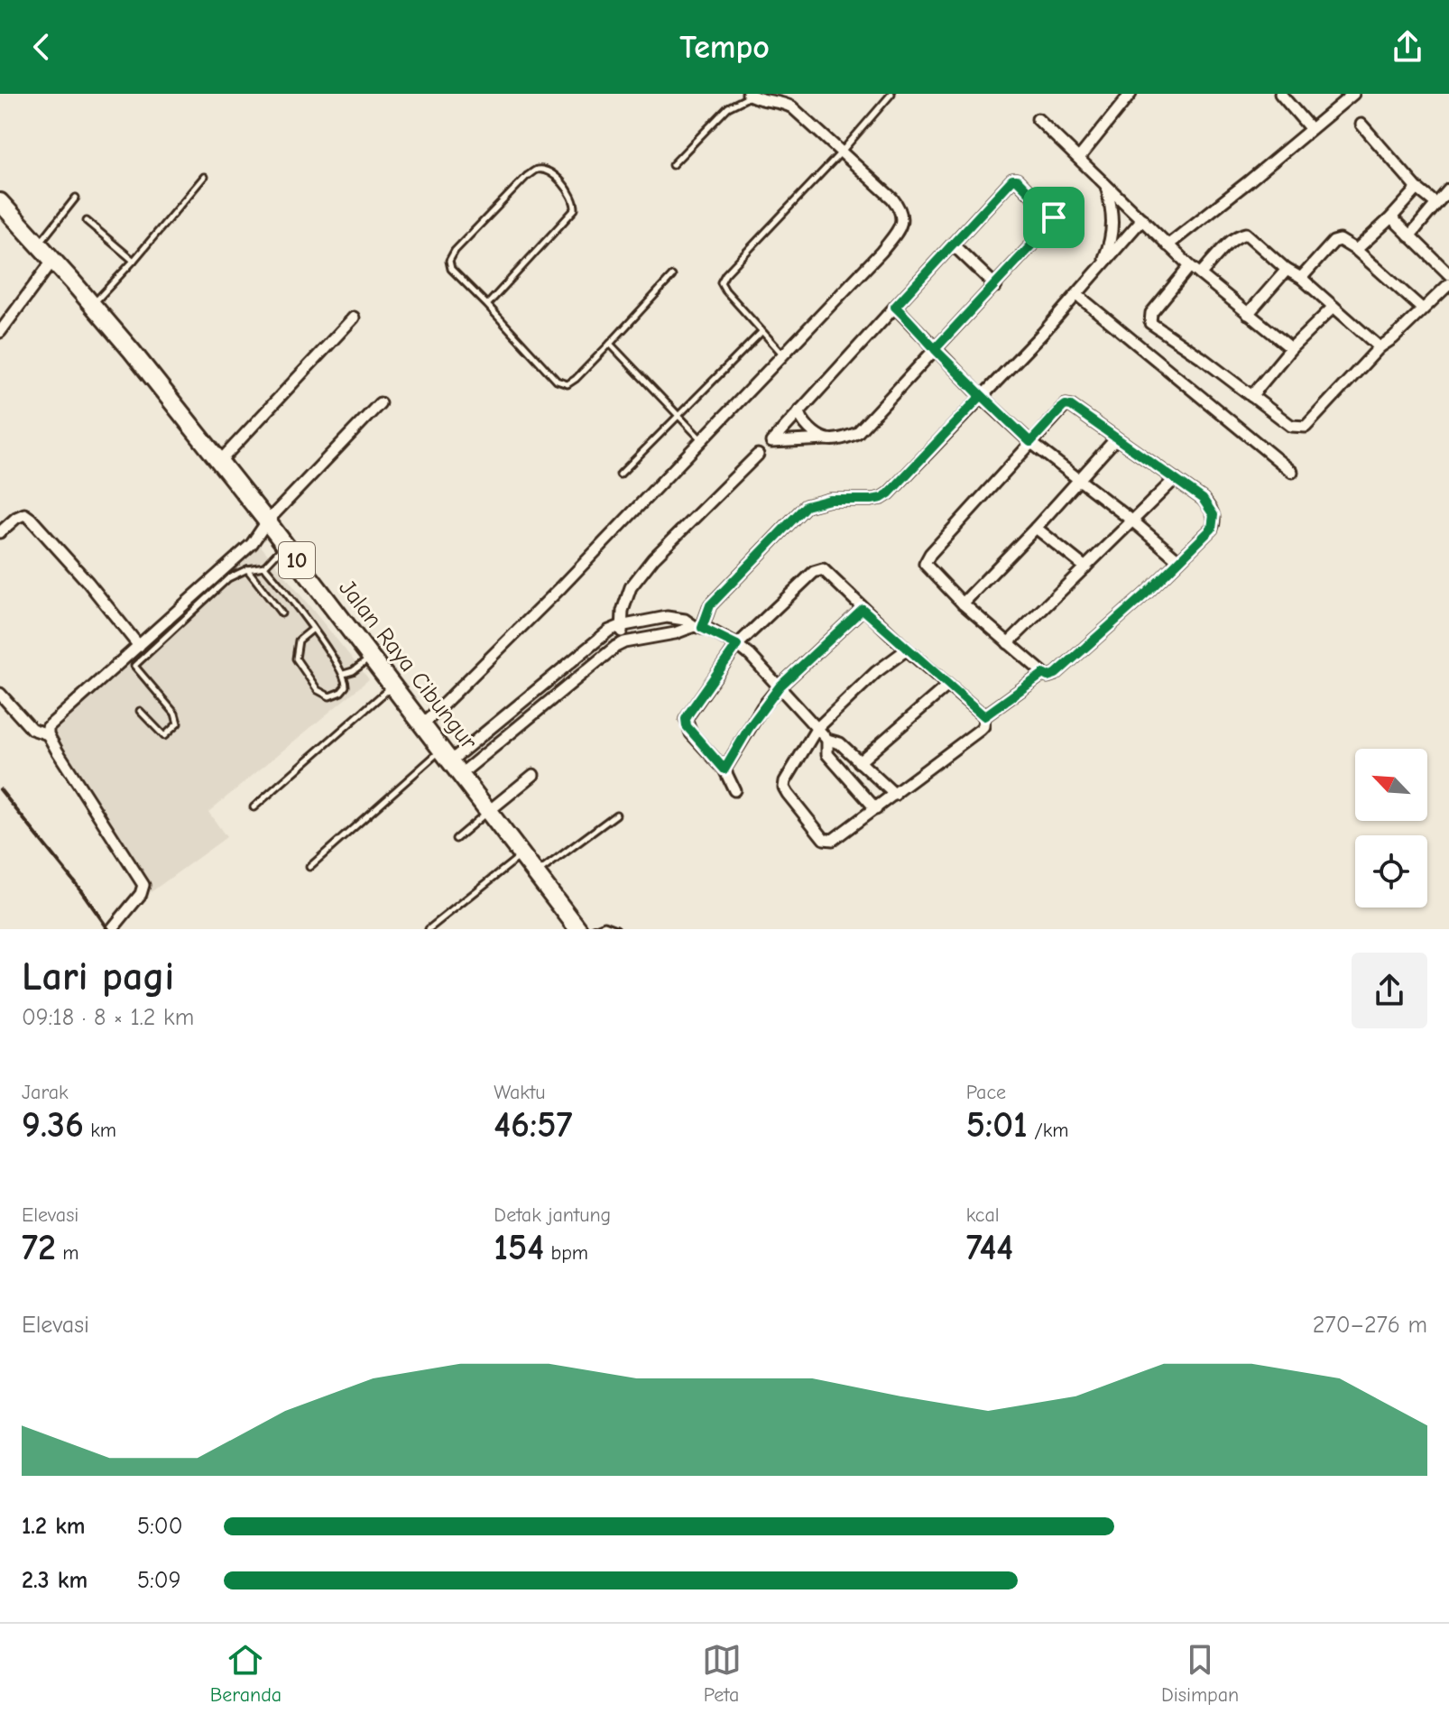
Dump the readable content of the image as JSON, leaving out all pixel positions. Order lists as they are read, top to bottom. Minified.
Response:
{"streets":{"highway":["10","Jalan Raya Cibungur"]},"north":"top left","page":{"header":"Tempo","heading":["Lari pagi","09:18 · 8 × 1.2 km"],"stats":[["Jarak","9.36 km"],["Waktu","46:57"],["Pace","5:01 /km"],["Elevasi","72 m"],["Detak jantung","154 bpm"],["kcal","744"]],"chart":["Elevasi","270–276 m"],"list":[{"name":"1.2 km","note":"5:00"},{"name":"2.3 km","note":"5:09"}],"tabs":["Beranda","Peta","Disimpan"]}}
